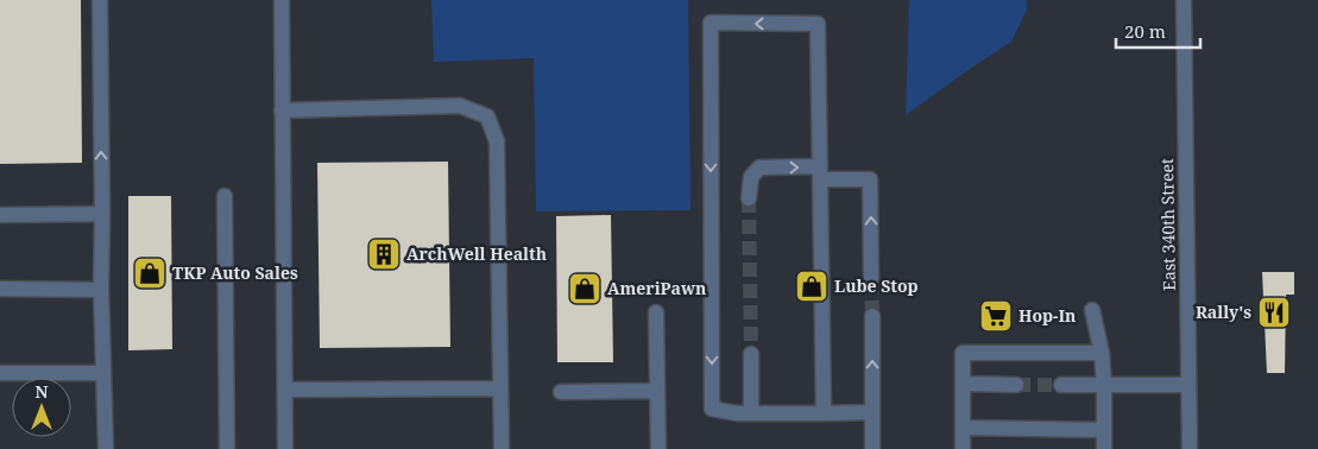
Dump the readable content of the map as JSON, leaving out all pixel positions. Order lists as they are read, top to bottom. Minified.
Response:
{"streets":{"street":["East 340th Street"]},"places":{"building":["ArchWell Health"],"shop":["TKP Auto Sales","Lube Stop","AmeriPawn"],"restaurant":["Rally's"],"supermarket":["Hop-In"]},"scale_bar":"20 m","north":"top"}
